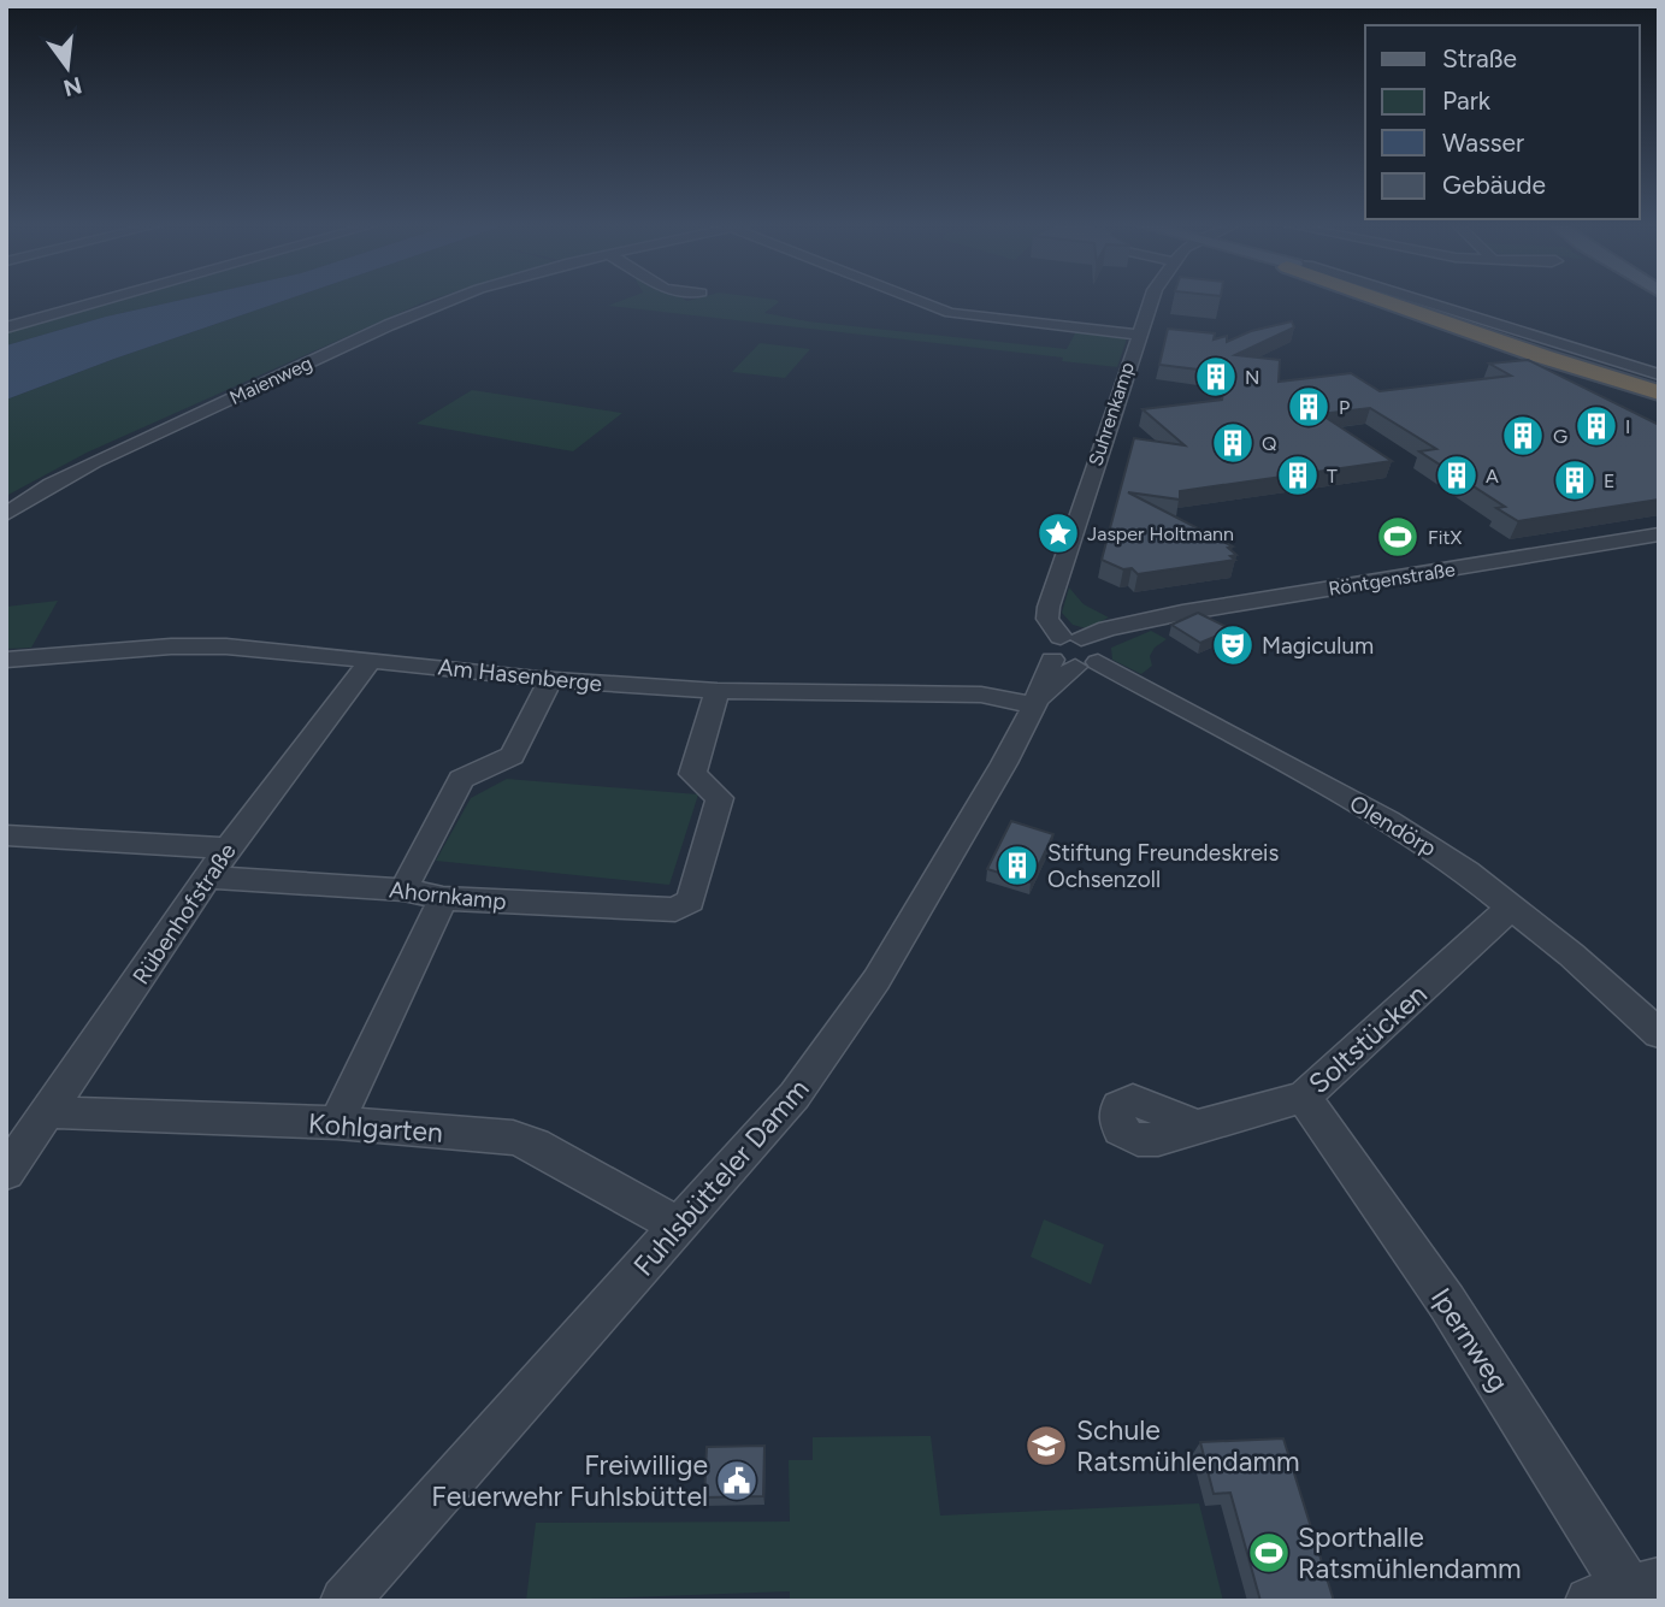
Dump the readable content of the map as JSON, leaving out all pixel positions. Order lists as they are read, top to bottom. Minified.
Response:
{"streets":{"street":["Maienweg","Suhrenkamp","Röntgenstraße","Am Hasenberge","Olendörp","Ahornkamp","Rübenhofstraße","Soltstücken","Kohlgarten","Fuhlsbütteler Damm","Ipernweg"]},"crossings":[["Suhrenkamp","Röntgenstraße"],["Suhrenkamp","Olendörp"],["Suhrenkamp","Fuhlsbütteler Damm"],["Röntgenstraße","Olendörp"],["Röntgenstraße","Fuhlsbütteler Damm"],["Am Hasenberge","Ahornkamp"],["Am Hasenberge","Rübenhofstraße"],["Am Hasenberge","Fuhlsbütteler Damm"],["Olendörp","Soltstücken"],["Olendörp","Fuhlsbütteler Damm"],["Ahornkamp","Rübenhofstraße"],["Rübenhofstraße","Kohlgarten"],["Soltstücken","Ipernweg"],["Kohlgarten","Fuhlsbütteler Damm"]],"places":{"building":["N","P","I","G","Q","T","A","E","Stiftung Freundeskreis Ochsenzoll"],"place":["Jasper Holtmann"],"sports":["FitX","Sporthalle Ratsmühlendamm"],"theatre":["Magiculum"],"school or university":["Schule Ratsmühlendamm"],"public building":["Freiwillige Feuerwehr Fuhlsbüttel"]},"legend":["Straße","Park","Wasser","Gebäude"],"north":"bottom"}
